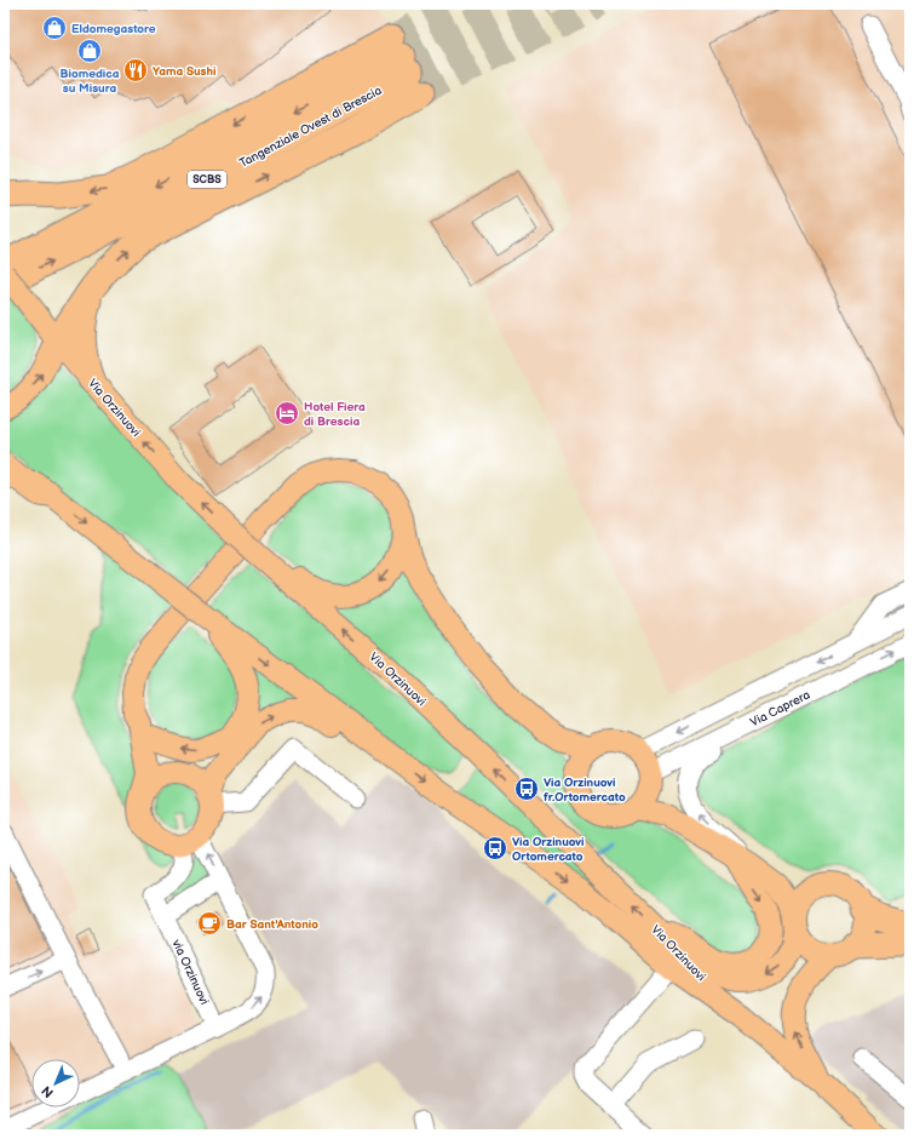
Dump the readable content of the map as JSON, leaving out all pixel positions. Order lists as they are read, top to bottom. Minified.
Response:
{"streets":{"highway":["Tangenziale Ovest di Brescia","SCBS"],"main road":["Via Orzinuovi"],"street":["Via Caprera","via Orzinuovi"]},"crossings":[["Tangenziale Ovest di Brescia","Via Orzinuovi"]],"places":{"shop":["Eldomegastore","Biomedica su Misura"],"restaurant":["Yama Sushi"],"hotel":["Hotel Fiera di Brescia"],"bus stop":["Via Orzinuovi fr.Ortomercato","Via Orzinuovi Ortomercato"],"cafe":["Bar Sant'Antonio"]},"north":"bottom left"}
